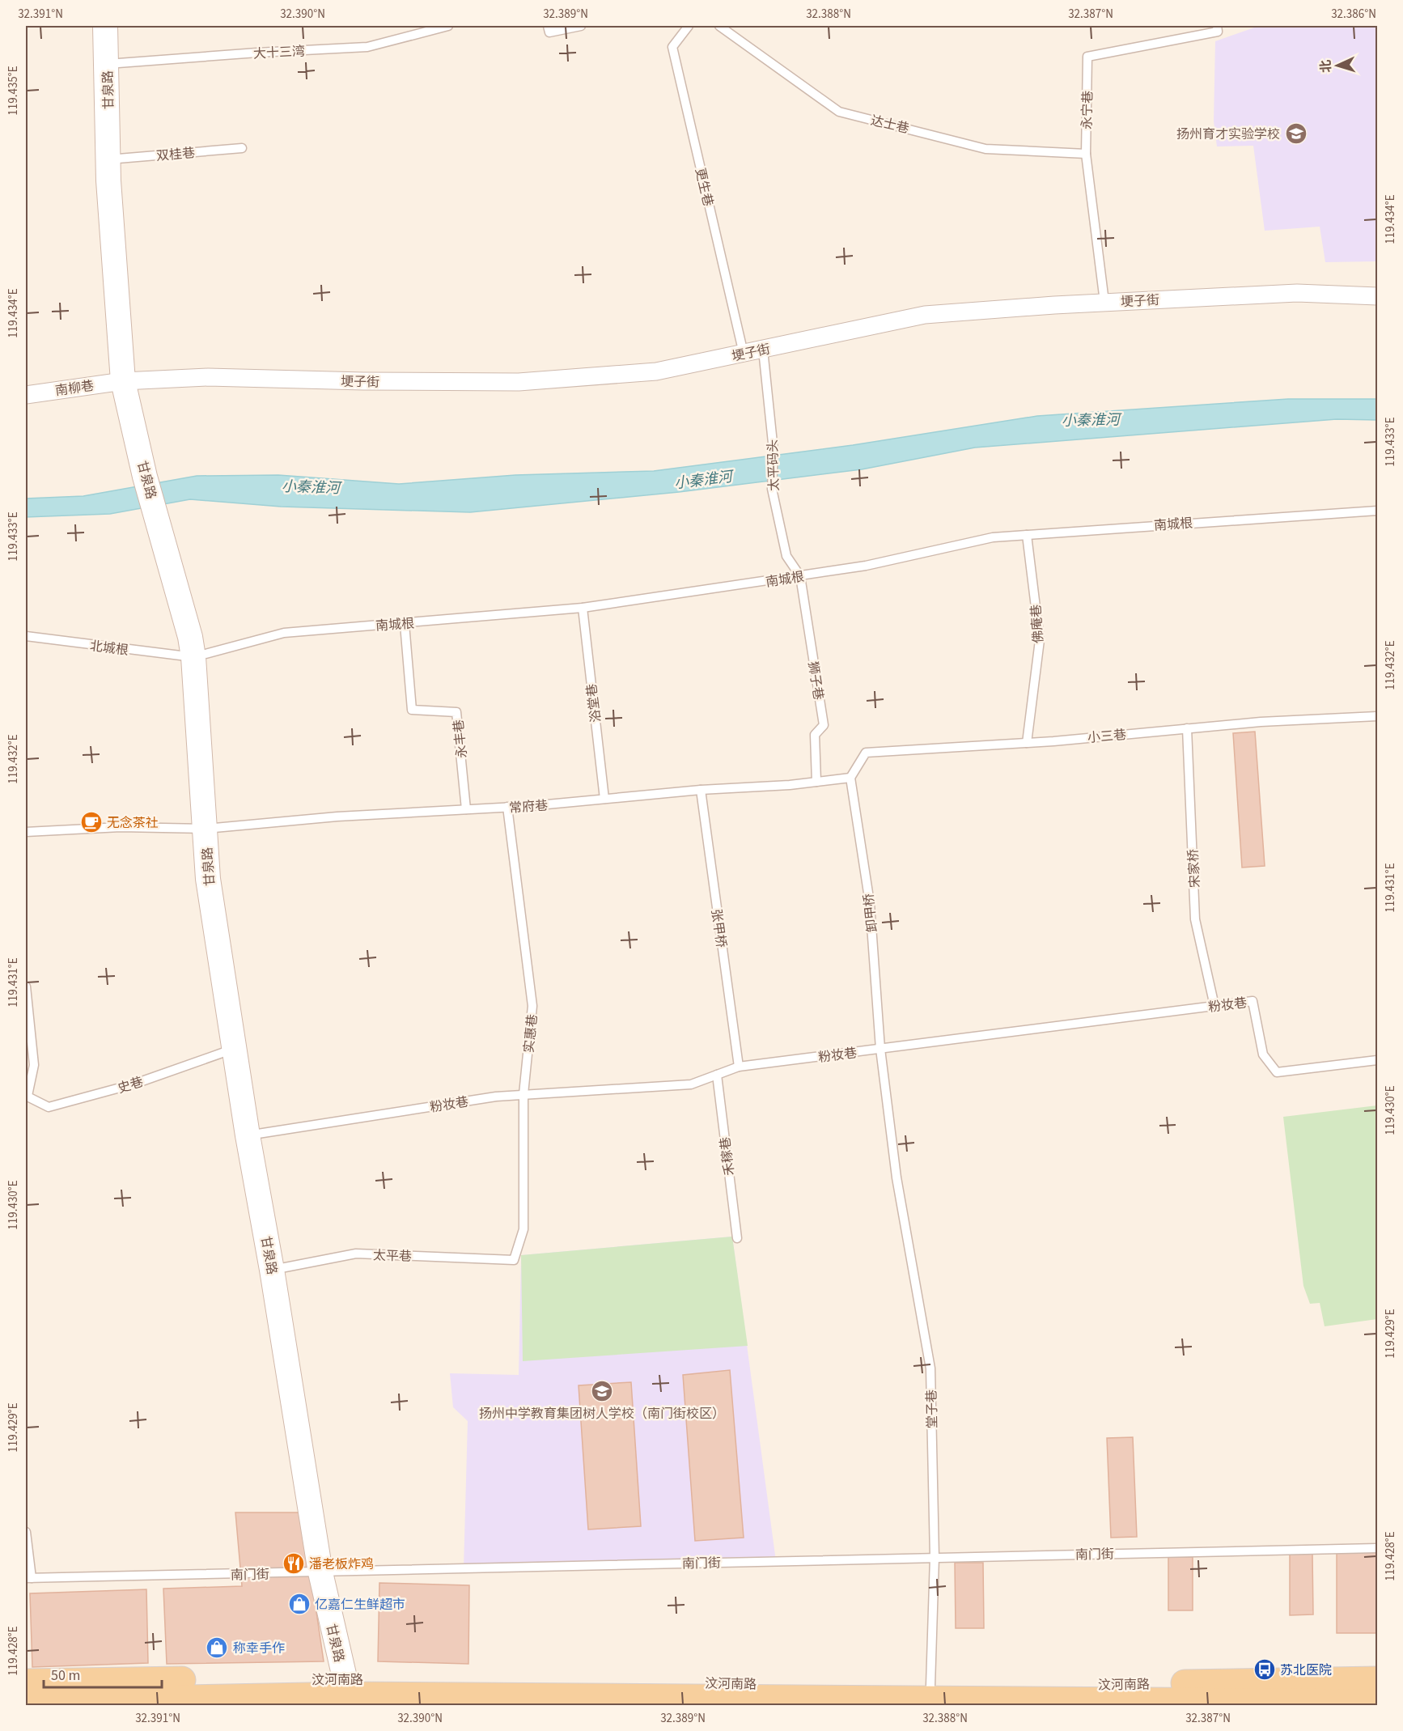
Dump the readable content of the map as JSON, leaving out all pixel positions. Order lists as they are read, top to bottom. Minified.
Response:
{"streets":{"main road":["汶河南路"],"street":["甘泉路","埂子街","南柳巷"],"lane":["大十三湾","永宁巷","达士巷","双桂巷","更生巷","太平码头","南城根","佛庵巷","北城根","狮子巷","浴堂巷","小三巷","永丰巷","常府巷","宋家桥","卸甲桥","张甲桥","粉妆巷","实惠巷","史巷","禾稼巷","太平巷","堂子巷","南门街"]},"crossings":[["大十三湾","甘泉路"],["甘泉路","双桂巷"],["甘泉路","埂子街"],["甘泉路","南柳巷"],["甘泉路","南城根"],["甘泉路","北城根"],["甘泉路","常府巷"],["甘泉路","粉妆巷"],["甘泉路","史巷"],["甘泉路","太平巷"],["甘泉路","南门街"],["甘泉路","汶河南路"],["永宁巷","达士巷"],["永宁巷","埂子街"],["更生巷","埂子街"],["埂子街","南柳巷"],["埂子街","太平码头"],["太平码头","南城根"],["太平码头","狮子巷"],["南城根","佛庵巷"],["南城根","北城根"],["南城根","狮子巷"],["南城根","浴堂巷"],["南城根","永丰巷"],["佛庵巷","小三巷"],["狮子巷","常府巷"],["浴堂巷","常府巷"],["小三巷","常府巷"],["小三巷","宋家桥"],["小三巷","卸甲桥"],["永丰巷","常府巷"],["常府巷","卸甲桥"],["常府巷","张甲桥"],["常府巷","实惠巷"],["宋家桥","粉妆巷"],["卸甲桥","粉妆巷"],["卸甲桥","堂子巷"],["张甲桥","粉妆巷"],["粉妆巷","实惠巷"],["粉妆巷","禾稼巷"],["粉妆巷","堂子巷"],["实惠巷","太平巷"],["堂子巷","南门街"],["堂子巷","汶河南路"]],"water":["小秦淮河"],"places":{"school or university":["扬州育才实验学校","扬州中学教育集团树人学校（南门街校区）"],"cafe":["无念茶社"],"restaurant":["潘老板炸鸡"],"shop":["亿嘉仁生鲜超市","称幸手作"],"bus stop":["苏北医院"]},"scale_bar":"50 m","north":"left","coordinates":["32.391°N","32.390°N","32.389°N","32.388°N","32.387°N","32.386°N","119.435°E","119.434°E","119.433°E","119.432°E","119.431°E","119.430°E","119.429°E","119.428°E"]}
